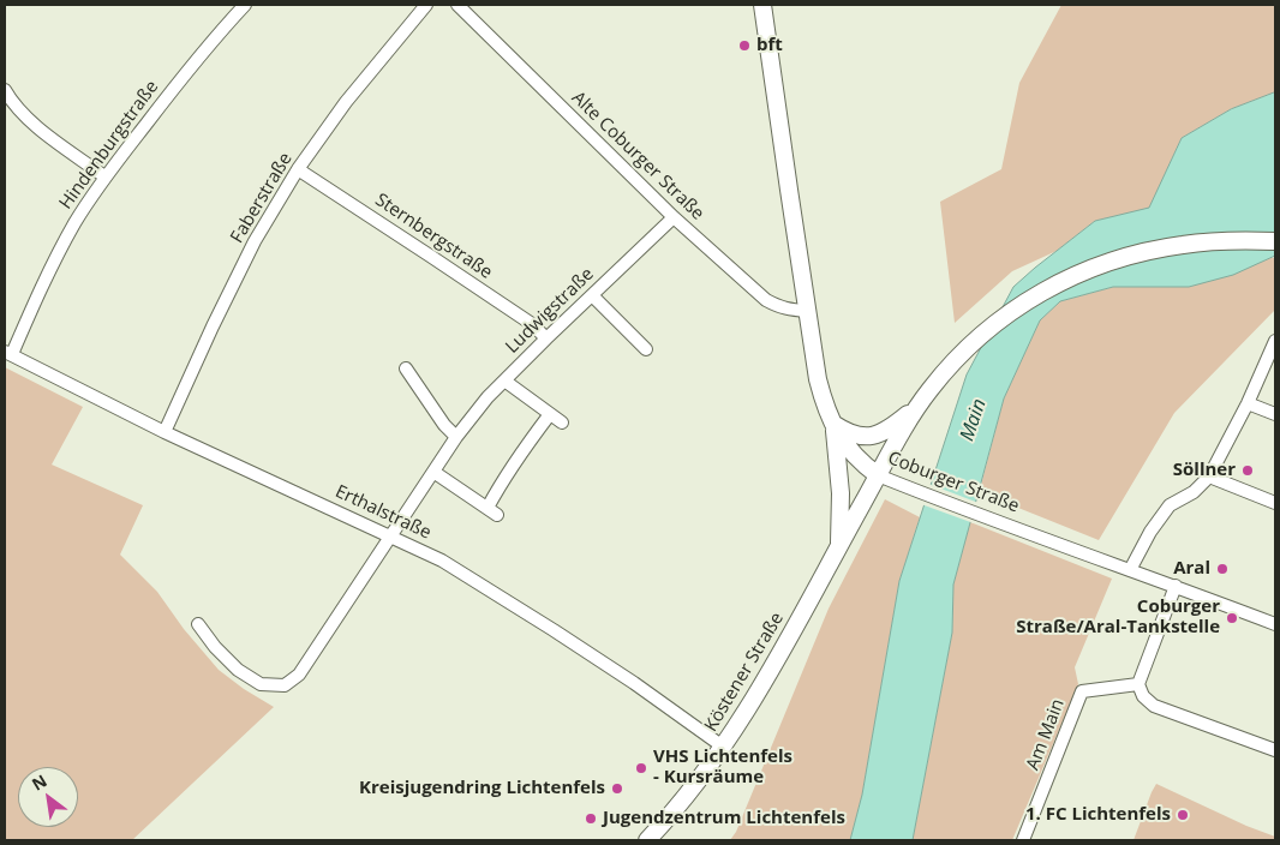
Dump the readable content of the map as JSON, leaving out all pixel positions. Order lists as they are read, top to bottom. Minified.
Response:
{"streets":{"street":["Hindenburgstraße","Alte Coburger Straße","Faberstraße","Sternbergstraße","Ludwigstraße","Coburger Straße","Erthalstraße","Köstener Straße","Am Main"]},"crossings":[["Hindenburgstraße","Erthalstraße"],["Alte Coburger Straße","Ludwigstraße"],["Alte Coburger Straße","Coburger Straße"],["Faberstraße","Sternbergstraße"],["Faberstraße","Erthalstraße"],["Sternbergstraße","Ludwigstraße"],["Ludwigstraße","Erthalstraße"],["Coburger Straße","Köstener Straße"],["Erthalstraße","Köstener Straße"]],"water":["Main"],"places":["bft","Söllner","Aral","Coburger Straße/Aral-Tankstelle","VHS Lichtenfels - Kursräume","Kreisjugendring Lichtenfels","1. FC Lichtenfels","Jugendzentrum Lichtenfels"],"north":"top left"}
